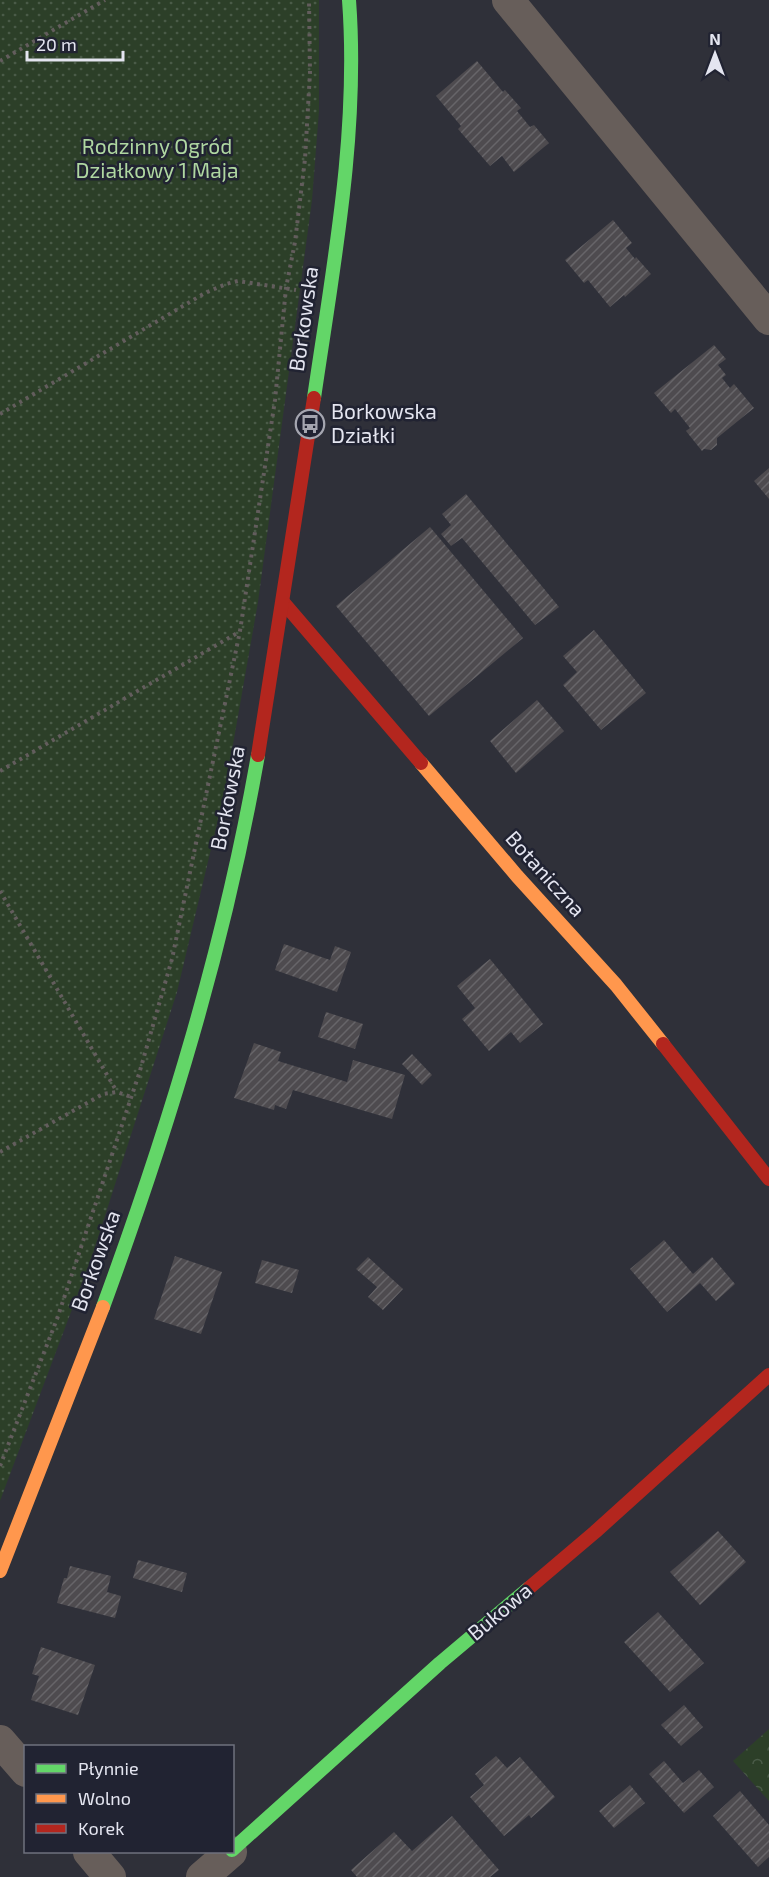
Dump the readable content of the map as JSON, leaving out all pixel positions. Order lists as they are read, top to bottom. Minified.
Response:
{"streets":{"street":["Borkowska","Botaniczna","Bukowa"]},"crossings":[["Borkowska","Botaniczna"]],"parks":["Rodzinny Ogród Działkowy 1 Maja"],"places":{"bus stop":["Borkowska Działki"]},"legend":["Płynnie","Wolno","Korek"],"scale_bar":"20 m","north":"top"}
